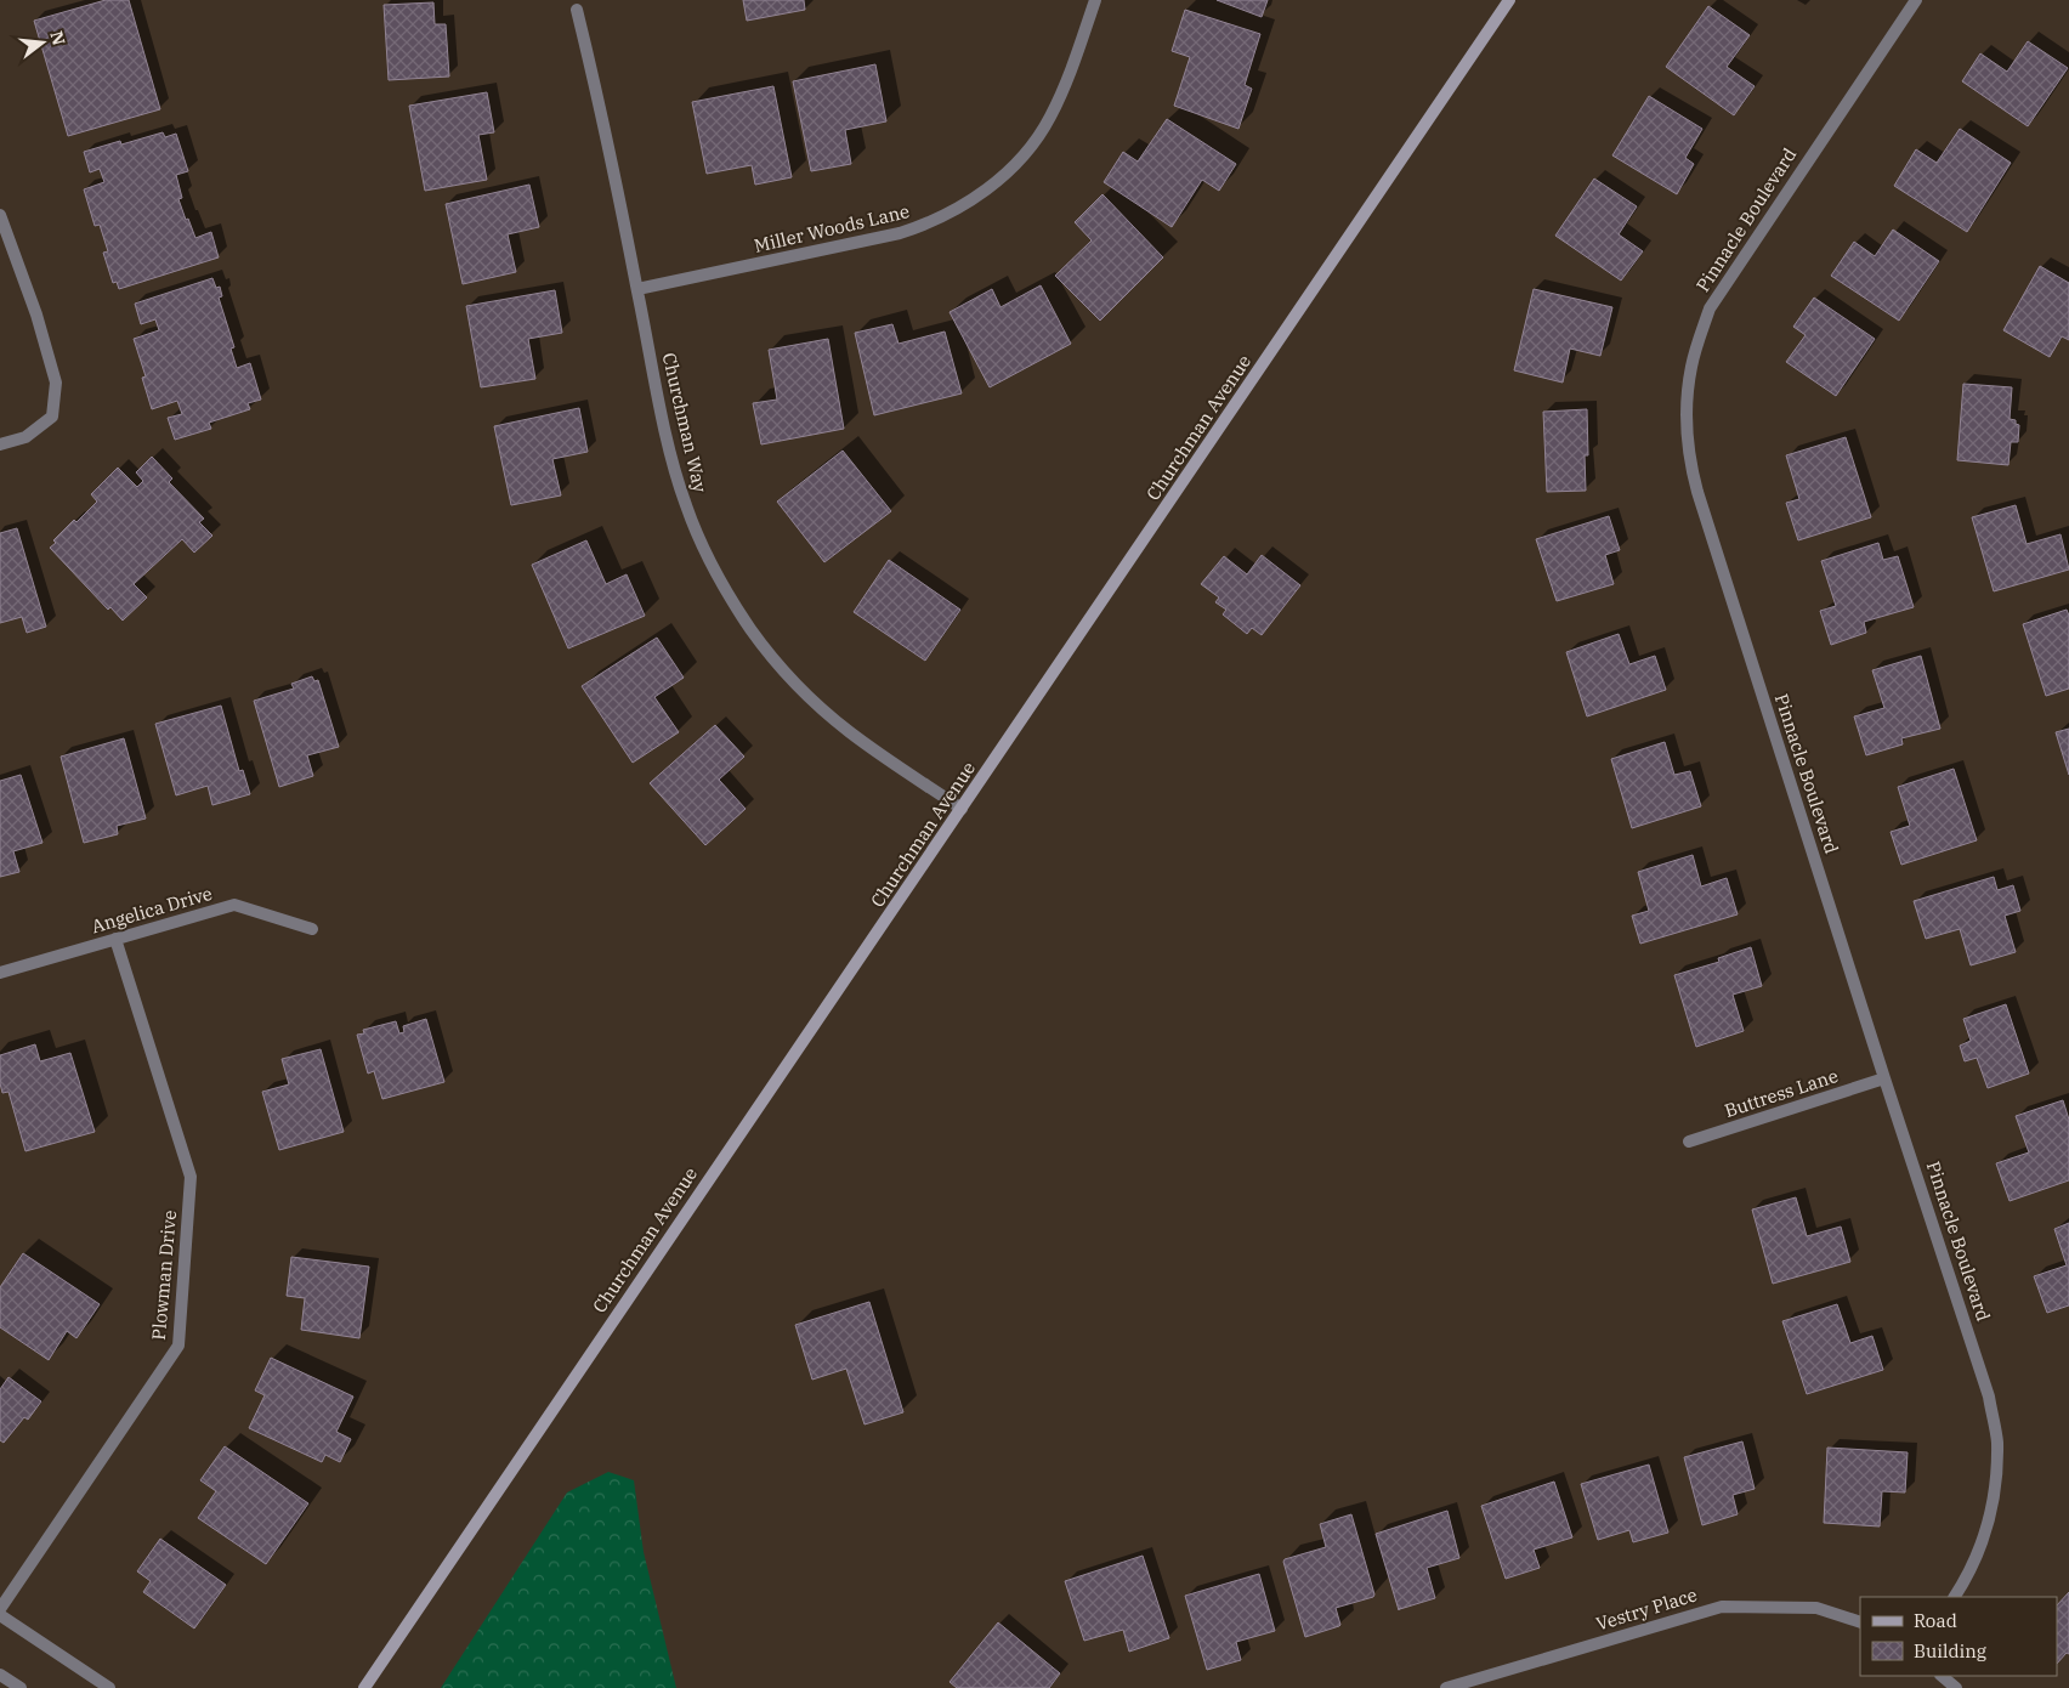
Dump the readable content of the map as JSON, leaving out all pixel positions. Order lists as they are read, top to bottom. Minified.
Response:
{"streets":{"street":["Pinnacle Boulevard","Miller Woods Lane","Churchman Way","Churchman Avenue","Angelica Drive","Buttress Lane","Plowman Drive","Vestry Place"]},"crossings":[["Pinnacle Boulevard","Buttress Lane"],["Miller Woods Lane","Churchman Way"],["Churchman Way","Churchman Avenue"],["Angelica Drive","Plowman Drive"]],"legend":["Road","Building"],"north":"right"}
